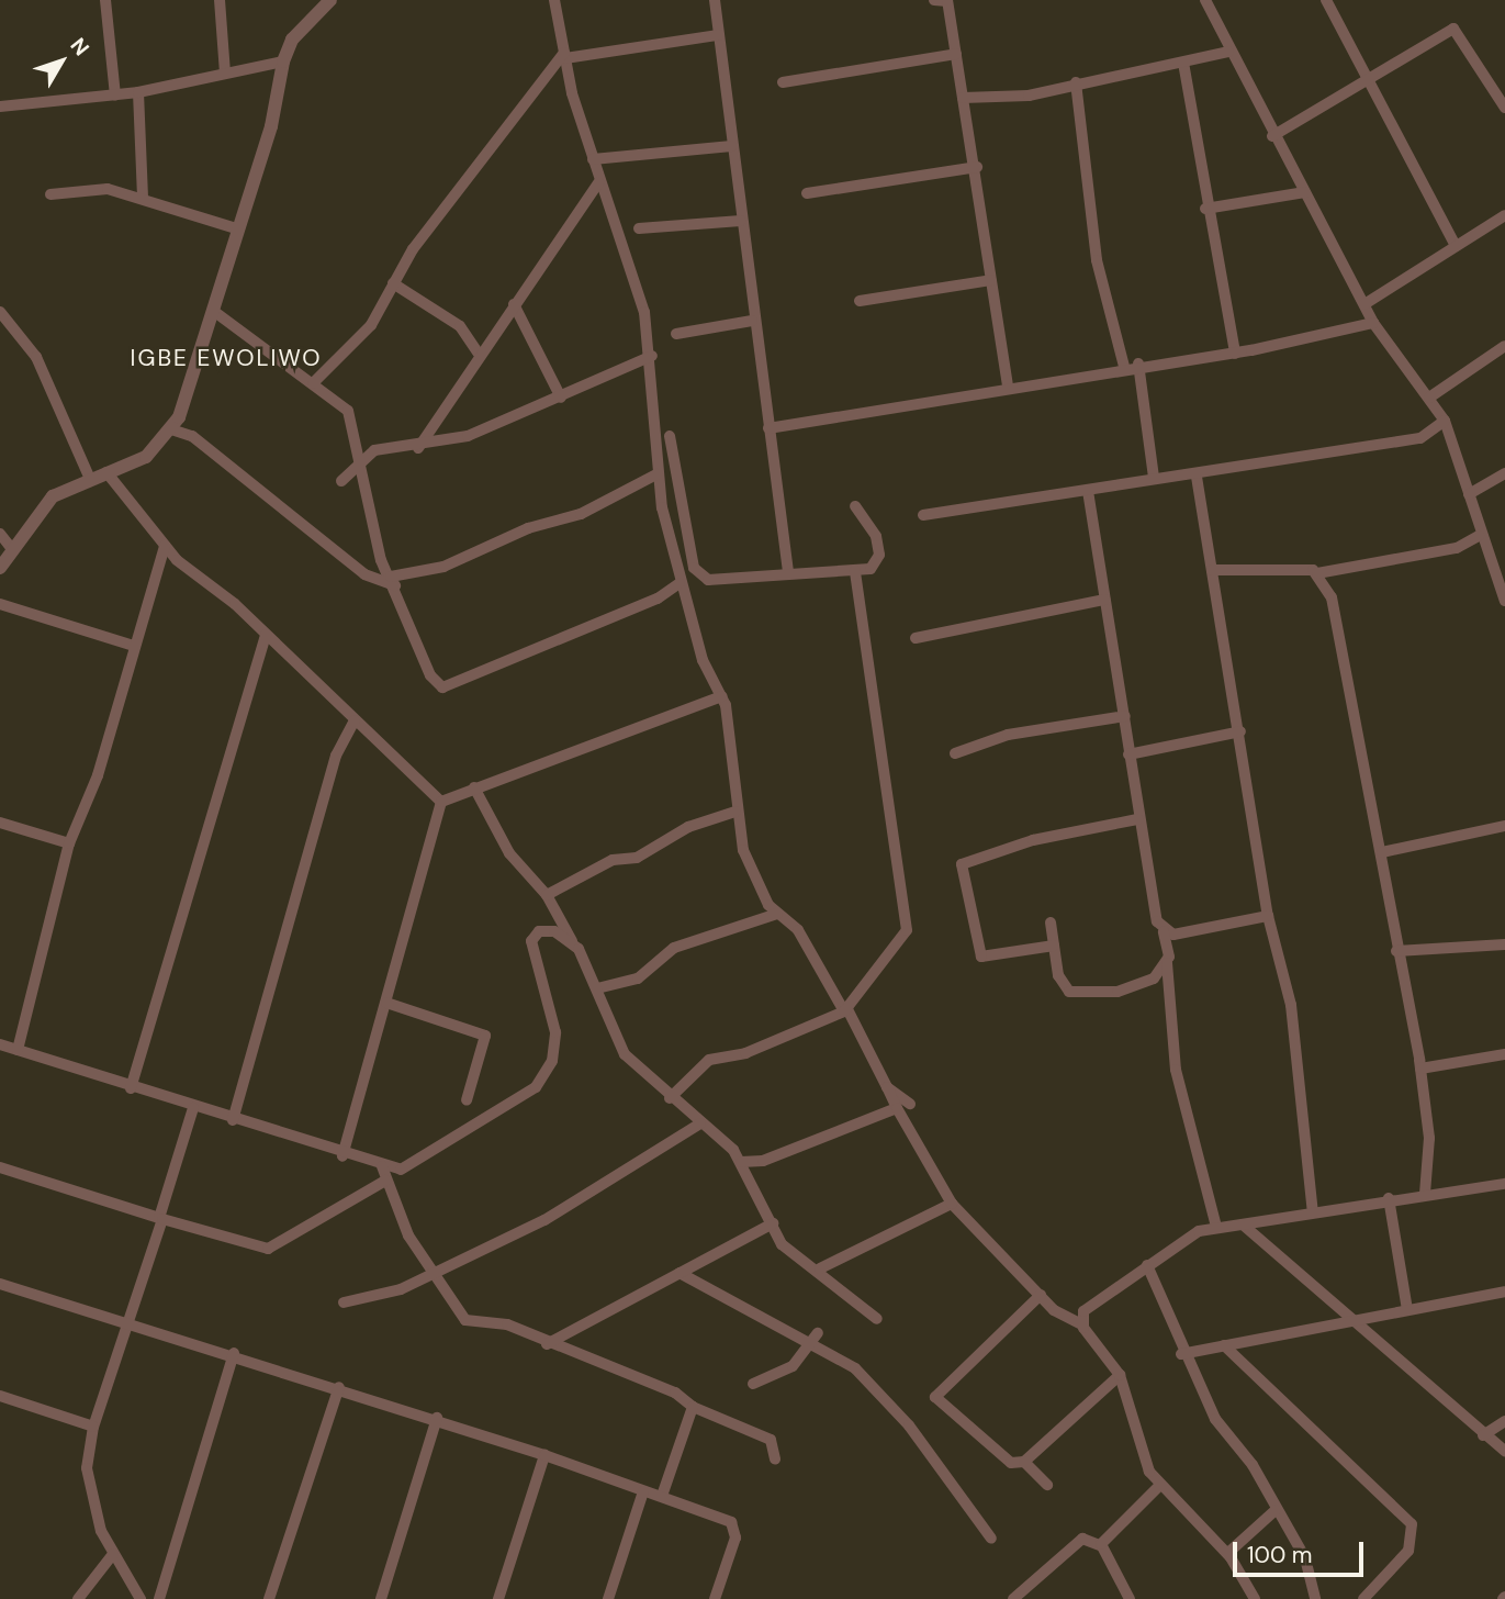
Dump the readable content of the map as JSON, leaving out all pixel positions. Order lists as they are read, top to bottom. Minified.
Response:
{"districts":["IGBE EWOLIWO"],"scale_bar":"100 m","north":"top right"}
